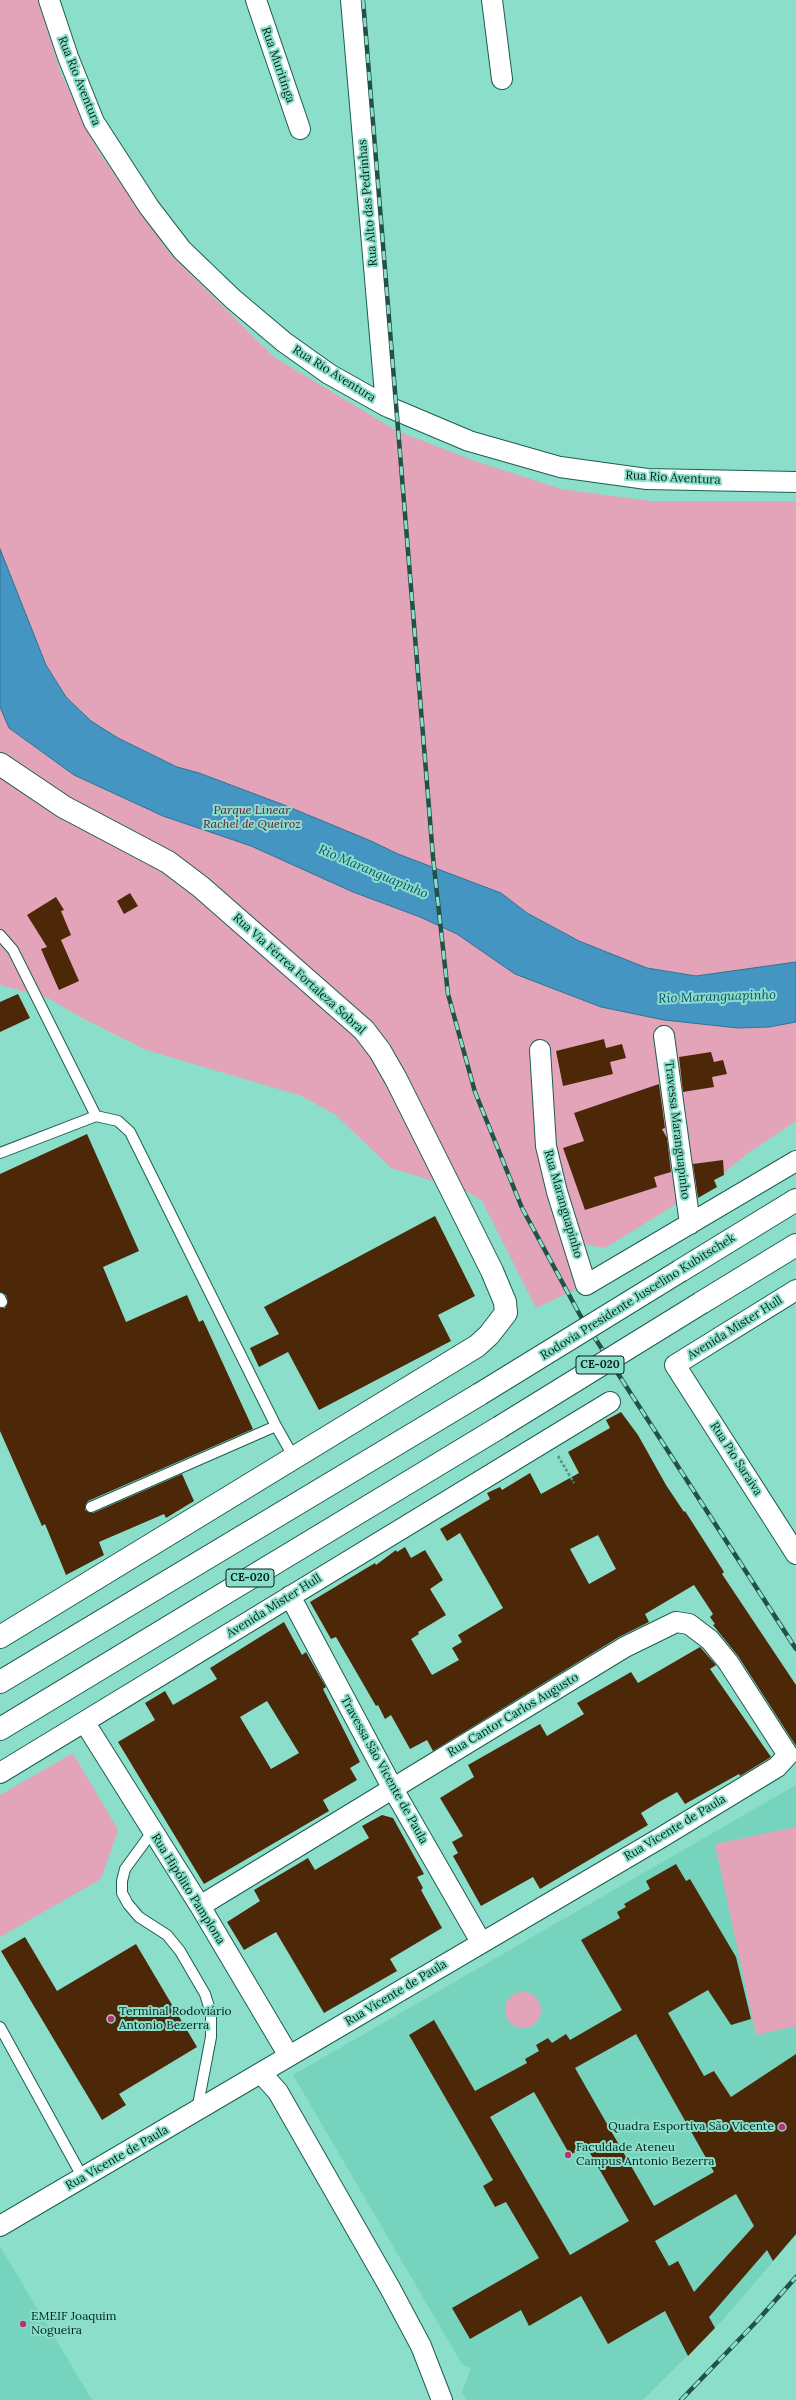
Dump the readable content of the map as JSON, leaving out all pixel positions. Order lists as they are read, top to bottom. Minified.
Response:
{"streets":{"main road":["Rua Via Férrea Fortaleza Sobral","Rodovia Presidente Juscelino Kubitschek","CE-020"],"street":["Rua Muritinga","Rua Rio Aventura","Rua Alto das Pedrinhas","Travessa Maranguapinho","Rua Maranguapinho","Avenida Mister Hull","Rua Pio Saraiva","Rua Cantor Carlos Augusto","Travessa São Vicente de Paula","Rua Vicente de Paula","Rua Hipólito Pamplona"]},"crossings":[["Rua Rio Aventura","Rua Alto das Pedrinhas"],["Travessa Maranguapinho","Rua Maranguapinho"],["Avenida Mister Hull","Rua Pio Saraiva"],["Avenida Mister Hull","Travessa São Vicente de Paula"],["Avenida Mister Hull","Rua Hipólito Pamplona"],["Rua Cantor Carlos Augusto","Travessa São Vicente de Paula"],["Rua Cantor Carlos Augusto","Rua Vicente de Paula"],["Rua Cantor Carlos Augusto","Rua Hipólito Pamplona"],["Travessa São Vicente de Paula","Rua Vicente de Paula"],["Rua Vicente de Paula","Rua Hipólito Pamplona"]],"water":["Rio Maranguapinho"],"parks":["Parque Linear Rachel de Queiroz"],"places":["Terminal Rodoviário Antonio Bezerra","Quadra Esportiva São Vicente","Faculdade Ateneu Campus Antonio Bezerra","EMEIF Joaquim Nogueira"]}
